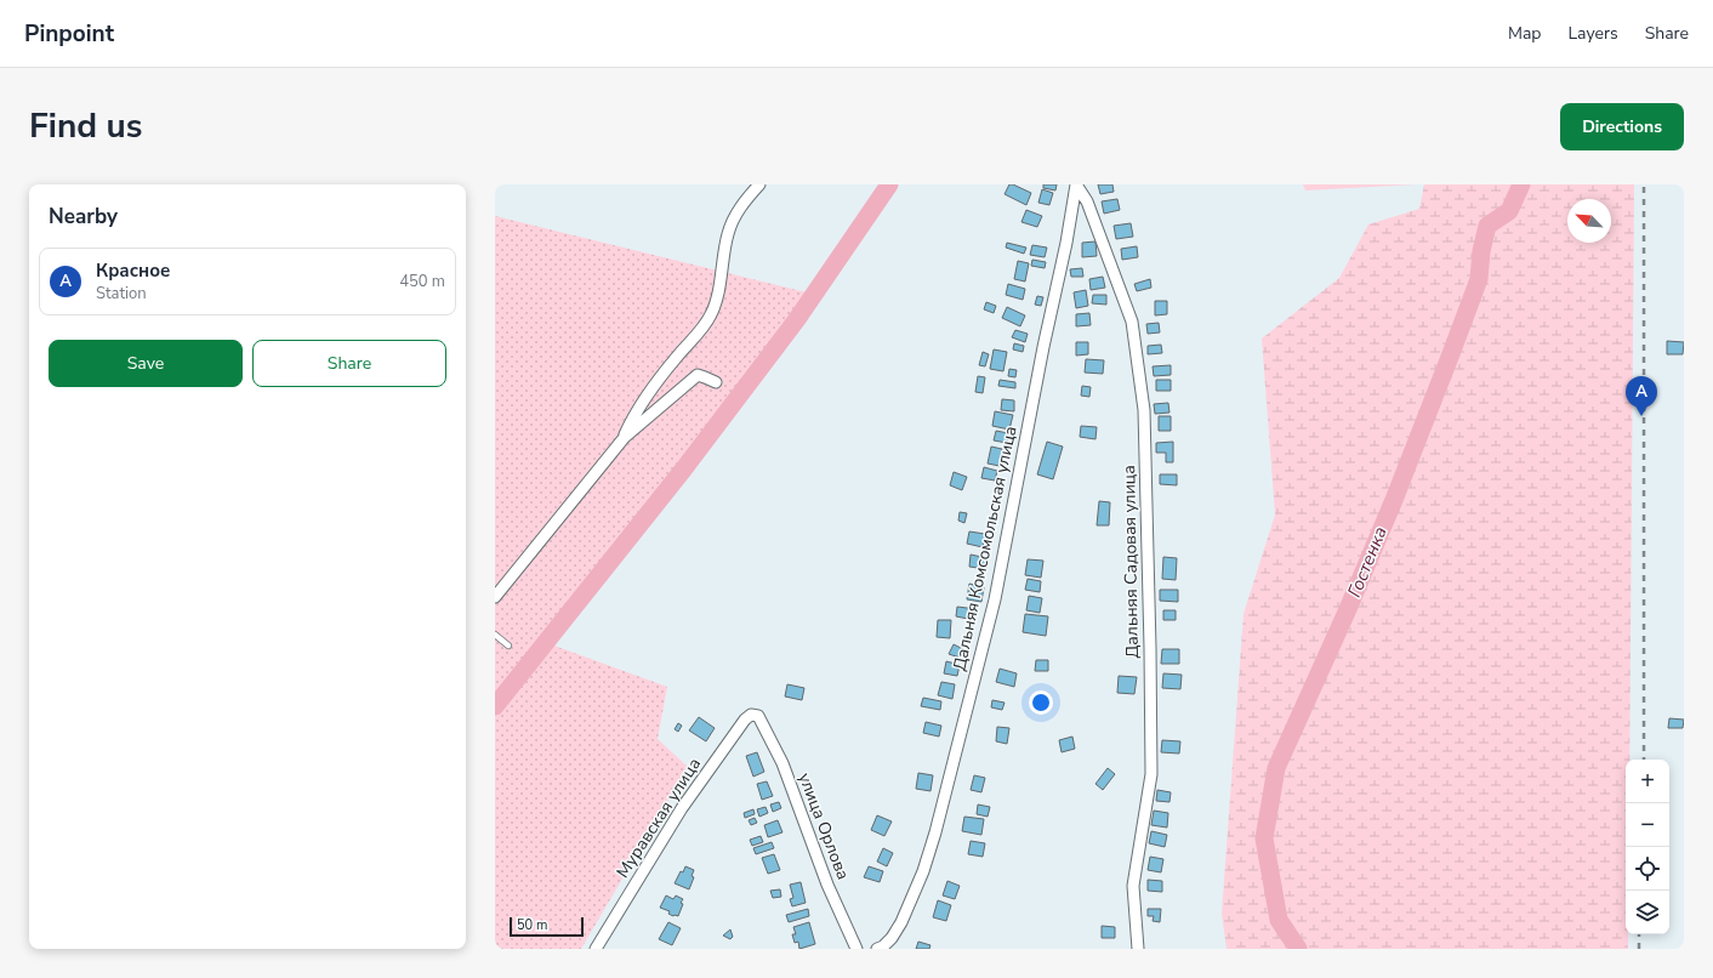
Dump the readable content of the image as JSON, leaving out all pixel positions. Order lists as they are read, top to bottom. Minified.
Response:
{"streets":{"street":["Дальняя Комсомольская улица","Дальняя Садовая улица","Муравская улица","улица Орлова"]},"crossings":[["Дальняя Комсомольская улица","Дальняя Садовая улица"],["Муравская улица","улица Орлова"]],"water":["Гостенка"],"scale_bar":"50 m","north":"top left","page":{"header":"Pinpoint","nav":["Map","Layers","Share"],"title":"Find us","buttons":["Directions",["Save","Share"]],"heading":"Nearby","list":[{"mark":"A","name":"Красное","note":"Station","value":"450 m"}],"pins":"A","map_buttons":["+","−"],"scale":"50 m"}}
